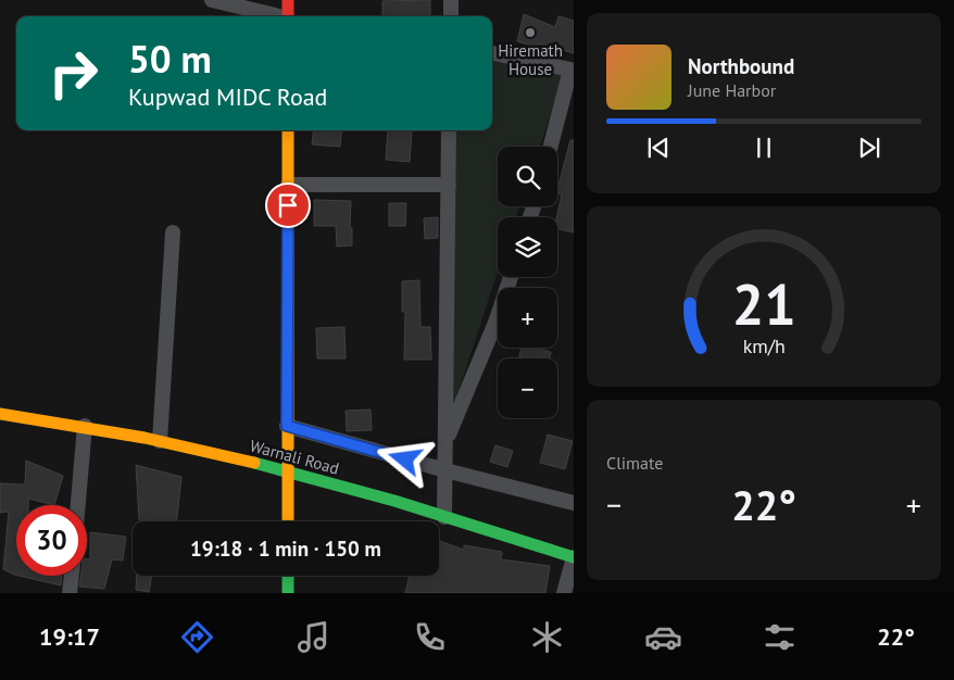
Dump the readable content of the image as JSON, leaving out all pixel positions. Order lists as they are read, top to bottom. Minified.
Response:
{"streets":{"main road":["Warnali Road"]},"places":["Hiremath House"],"page":{"turn":["50 m","Kupwad MIDC Road"],"song":["Northbound","June Harbor"],"map_buttons":["+","−"],"tile":"Climate","heat":["−","22°","+"],"limit":"30","trip":"19:18 · 1 min · 150 m","tabs":["19:17","22°"],"gauge":["21","km/h"]}}
